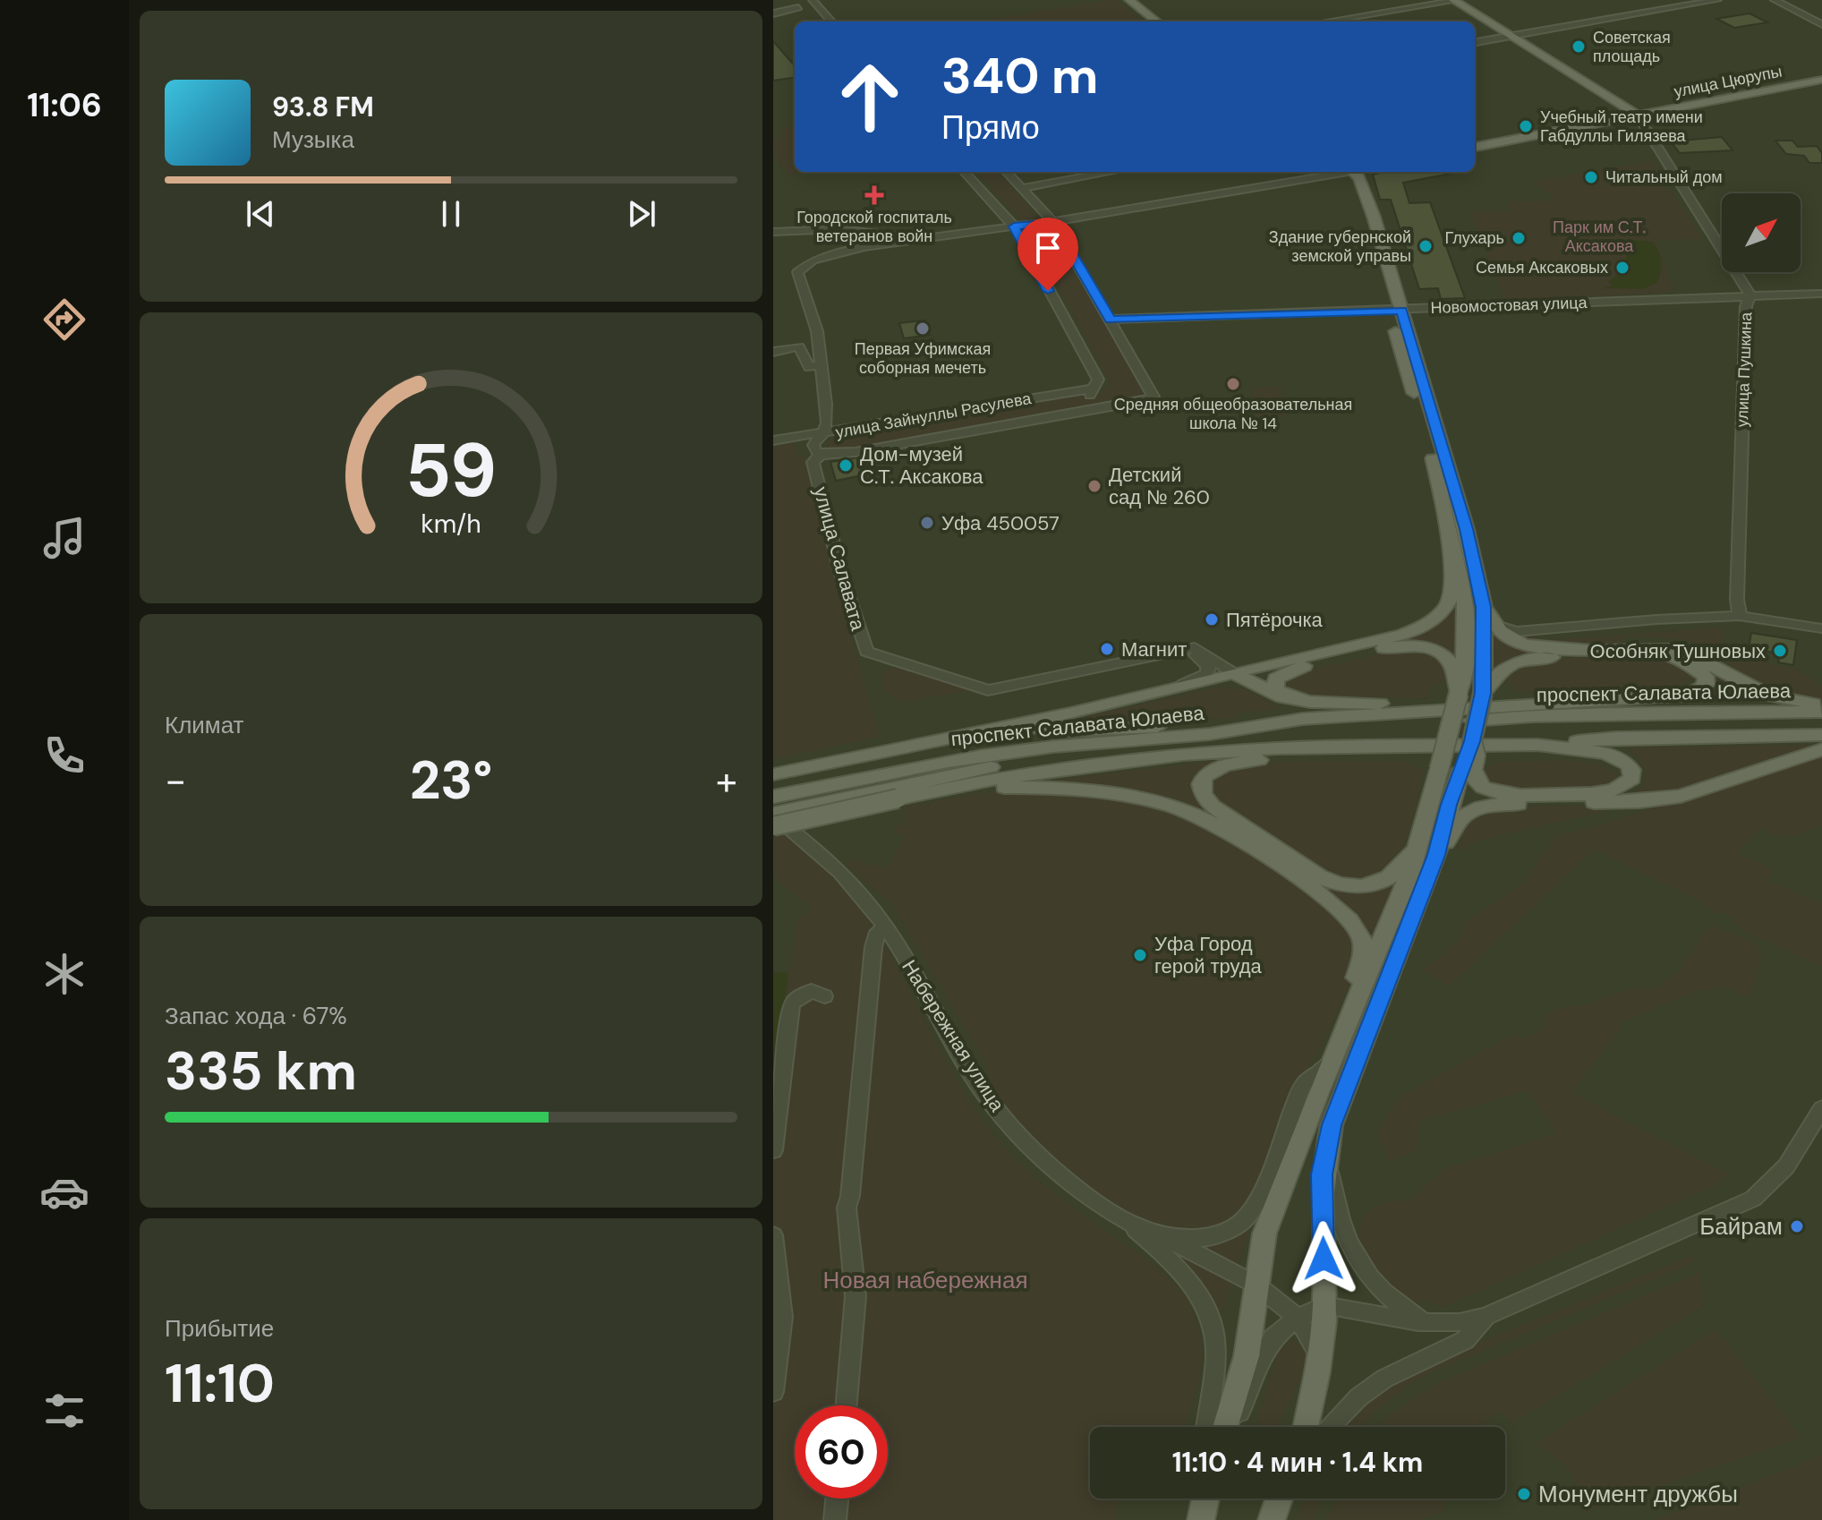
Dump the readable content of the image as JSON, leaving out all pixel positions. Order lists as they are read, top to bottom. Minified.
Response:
{"streets":{"main road":["улица Цюрупы","улица Пушкина","проспект Салавата Юлаева"],"street":["Новомостовая улица","улица Зайнуллы Расулева","улица Салавата","Набережная улица"]},"crossings":[["улица Цюрупы","улица Пушкина"],["Новомостовая улица","улица Пушкина"],["Новомостовая улица","улица Зайнуллы Расулева"],["улица Зайнуллы Расулева","улица Салавата"]],"parks":["Парк им С.Т. Аксакова","Новая набережная"],"places":{"other":["Советская площадь","Учебный театр имени Габдуллы Гилязева","Читальный дом","Глухарь","Здание губернской земской управы","Семья Аксаковых","Первая Уфимская соборная мечеть","Средняя общеобразовательная школа № 14","Дом-музей С.Т. Аксакова","Детский сад № 260","Уфа 450057","Пятёрочка","Магнит","Особняк Тушновых","Уфа Город герой труда","Байрам","Монумент дружбы"],"health":["Городской госпиталь ветеранов войн"]},"north":"top right","page":{"tabs":"11:06","turn":["340 m","Прямо"],"song":["93.8 FM","Музыка"],"tile":["Климат",["Запас хода · 67%","335 km"],["Прибытие","11:10"]],"heat":["−","23°","+"],"limit":"60","trip":"11:10 · 4 мин · 1.4 km","gauge":["59","km/h"]}}
